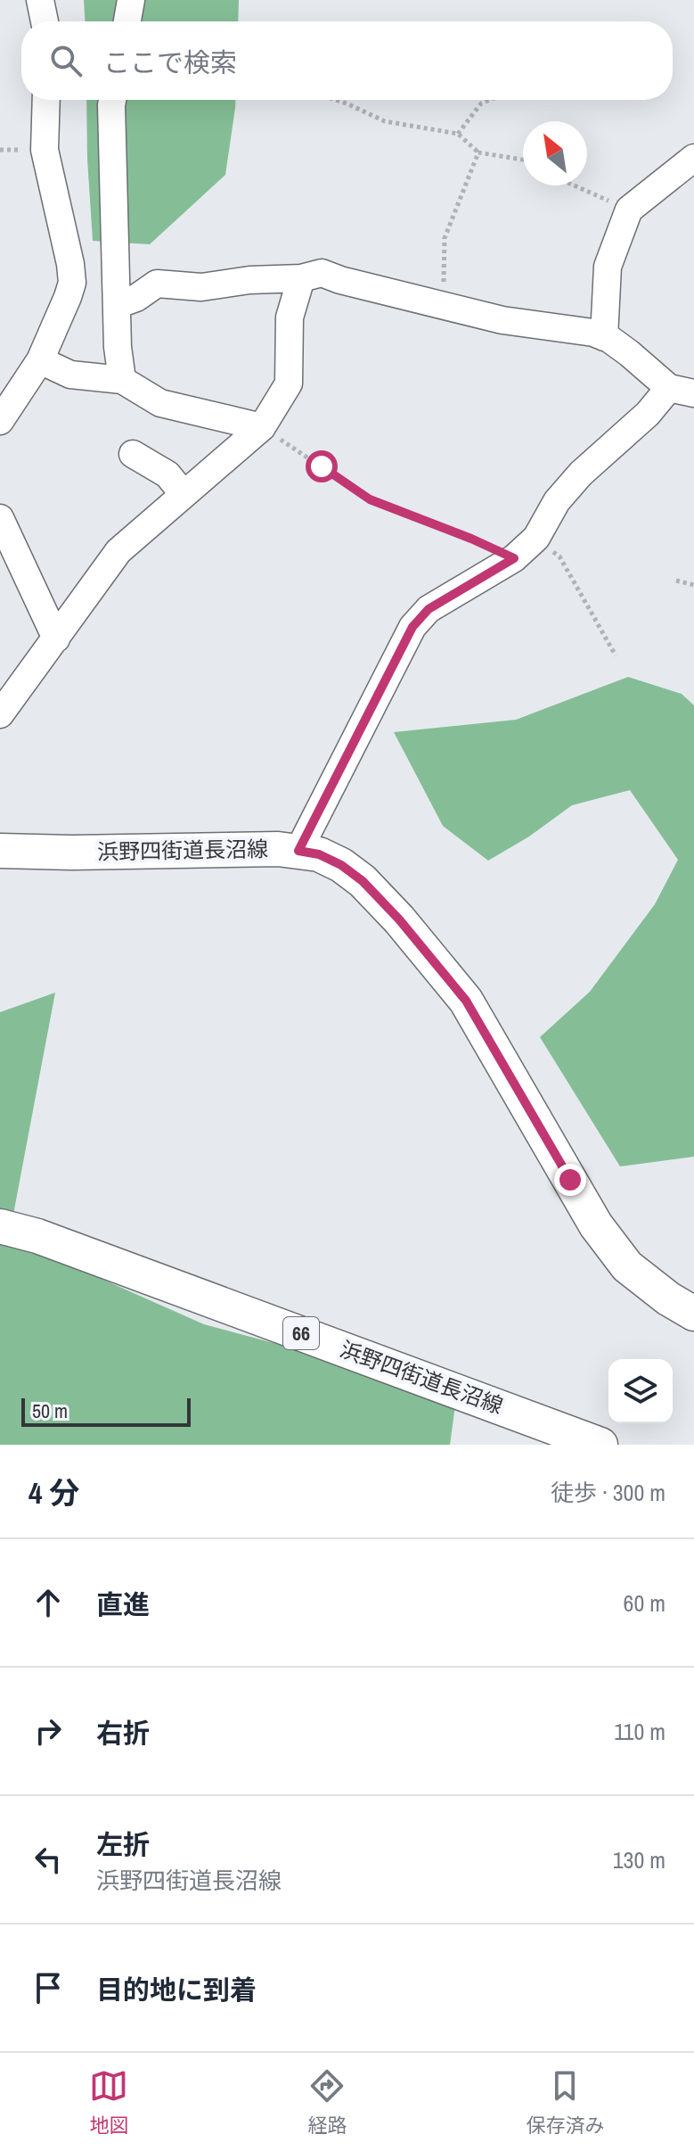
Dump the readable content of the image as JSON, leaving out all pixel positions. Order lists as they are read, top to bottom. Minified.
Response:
{"streets":{"main road":["浜野四街道長沼線","66"]},"scale_bar":"50 m","north":"top left","page":{"search":"ここで検索","scale":"50 m","heading":["4 分","徒歩 · 300 m"],"list":[["直進","60 m"],["右折","110 m"],["左折","浜野四街道長沼線","130 m"],"目的地に到着"],"nav":["地図","経路","保存済み"]}}
